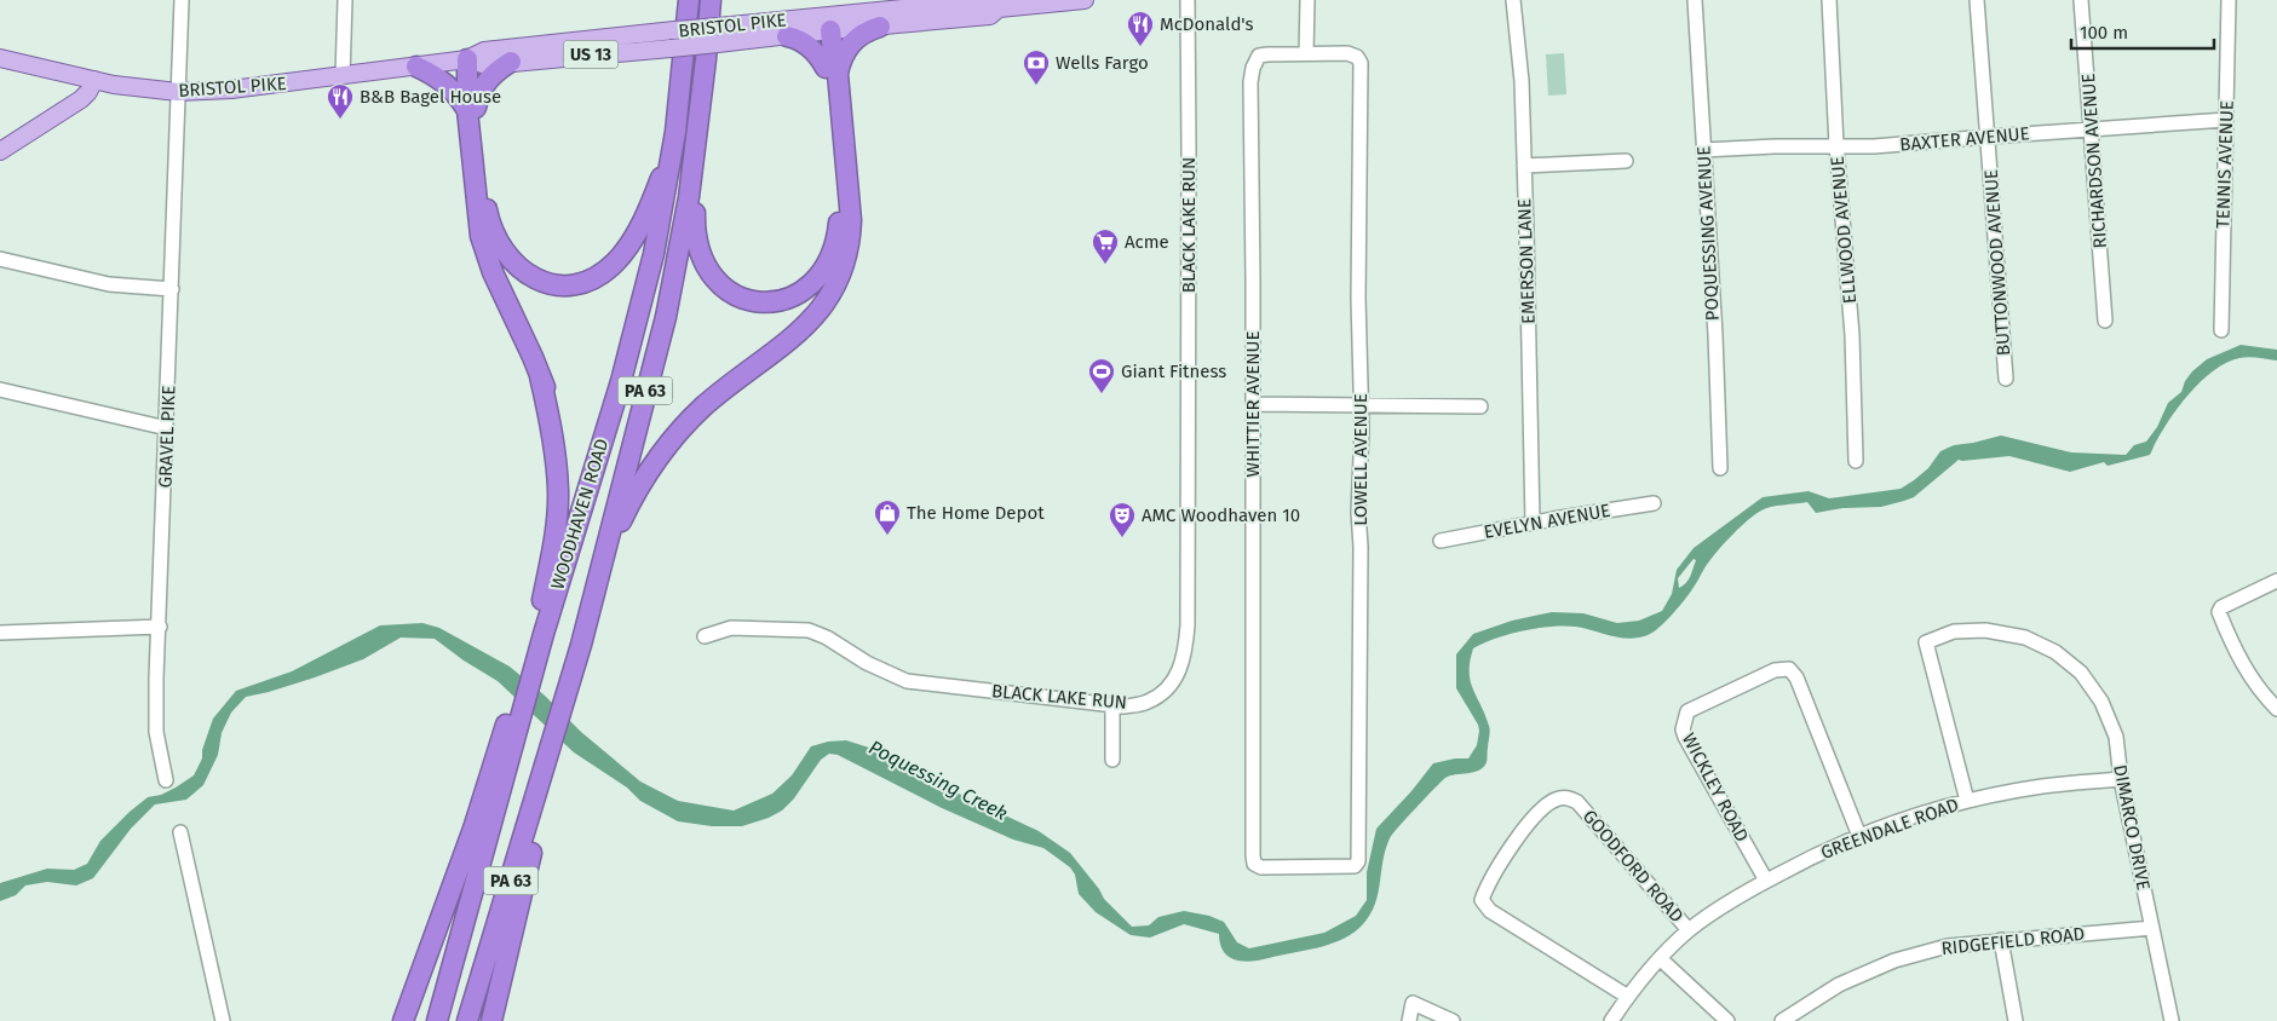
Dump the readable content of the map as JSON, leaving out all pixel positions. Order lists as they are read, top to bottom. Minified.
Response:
{"streets":{"highway":["PA 63","WOODHAVEN ROAD"],"main road":["BRISTOL PIKE","US 13"],"street":["BAXTER AVENUE","RICHARDSON AVENUE","TENNIS AVENUE","BLACK LAKE RUN","ELLWOOD AVENUE","POQUESSING AVENUE","EMERSON LANE","BUTTONWOOD AVENUE","WHITTIER AVENUE","GRAVEL PIKE","LOWELL AVENUE","EVELYN AVENUE","WICKLEY ROAD","DIMARCO DRIVE","GREENDALE ROAD","GOODFORD ROAD","RIDGEFIELD ROAD"]},"crossings":[["BRISTOL PIKE","GRAVEL PIKE"],["BAXTER AVENUE","RICHARDSON AVENUE"],["BAXTER AVENUE","TENNIS AVENUE"],["BAXTER AVENUE","ELLWOOD AVENUE"],["BAXTER AVENUE","POQUESSING AVENUE"],["BAXTER AVENUE","BUTTONWOOD AVENUE"],["EMERSON LANE","EVELYN AVENUE"],["WHITTIER AVENUE","LOWELL AVENUE"],["WICKLEY ROAD","GREENDALE ROAD"],["DIMARCO DRIVE","GREENDALE ROAD"],["DIMARCO DRIVE","RIDGEFIELD ROAD"],["GREENDALE ROAD","GOODFORD ROAD"]],"water":["Poquessing Creek"],"places":{"restaurant":["McDonald's","B&B Bagel House"],"bank":["Wells Fargo"],"supermarket":["Acme"],"sports":["Giant Fitness"],"shop":["The Home Depot"],"theatre":["AMC Woodhaven 10"]},"scale_bar":"100 m"}
